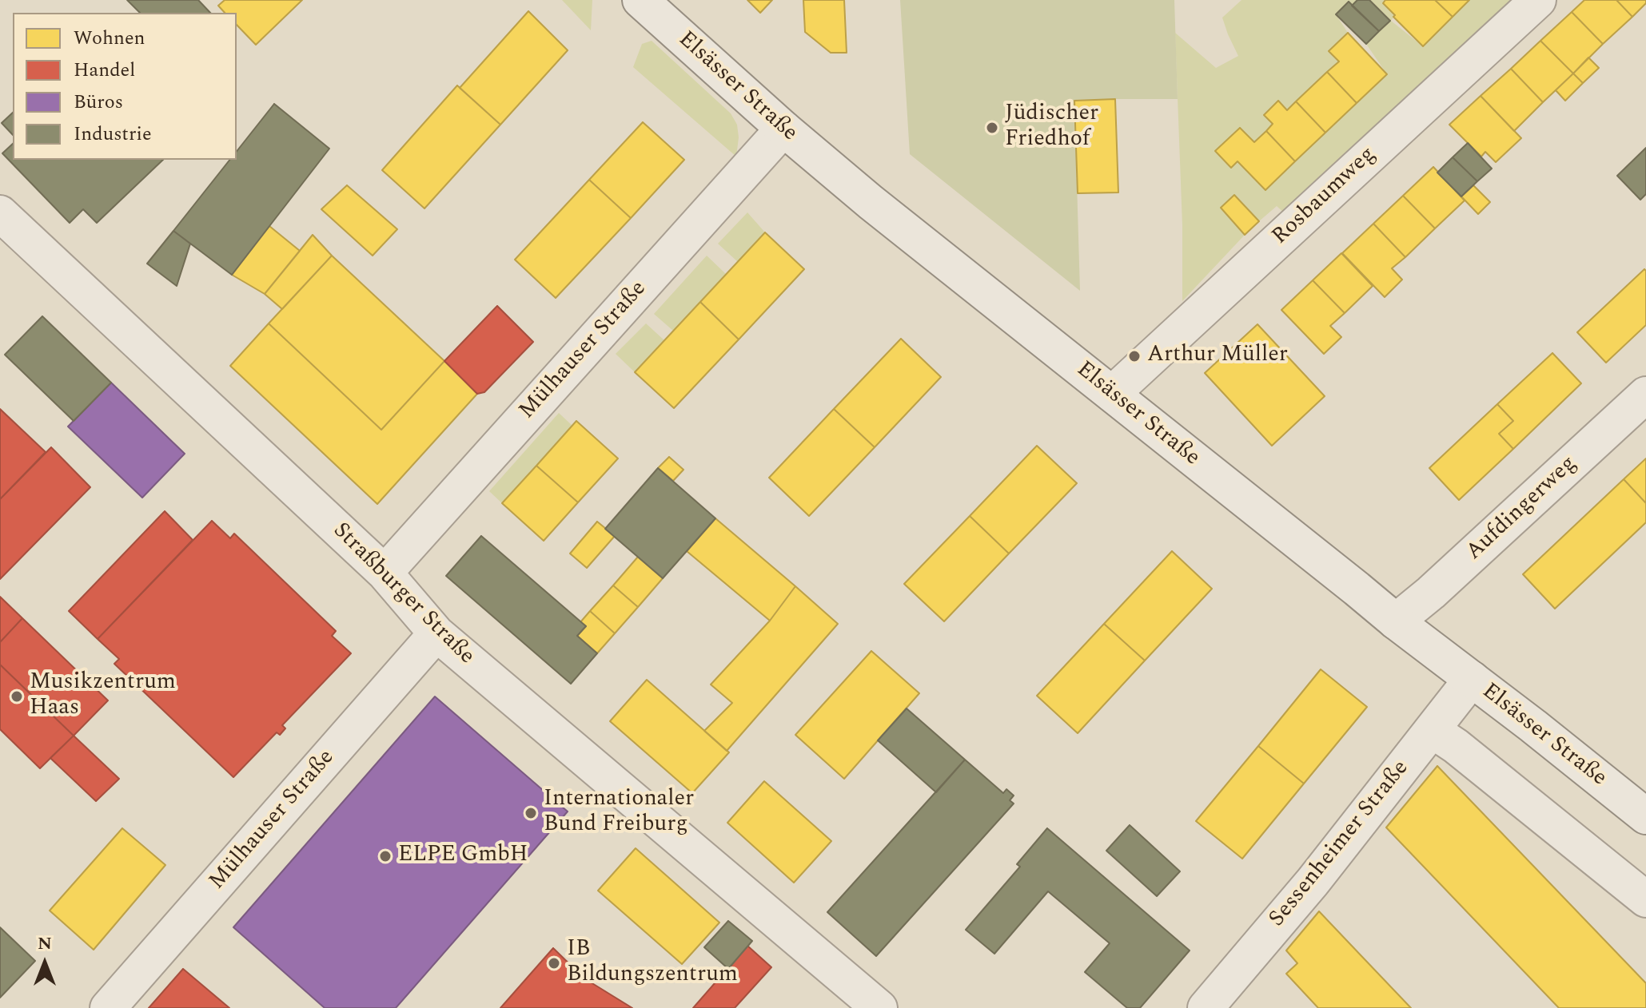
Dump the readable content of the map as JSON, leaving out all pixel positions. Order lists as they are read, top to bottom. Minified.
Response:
{"streets":{"street":["Elsässer Straße","Rosbaumweg","Mülhauser Straße","Aufdingerweg","Straßburger Straße","Sessenheimer Straße"]},"crossings":[["Elsässer Straße","Rosbaumweg"],["Elsässer Straße","Mülhauser Straße"],["Elsässer Straße","Aufdingerweg"],["Elsässer Straße","Sessenheimer Straße"],["Mülhauser Straße","Straßburger Straße"]],"places":["Jüdischer Friedhof","Arthur Müller","Musikzentrum Haas","Internationaler Bund Freiburg","ELPE GmbH","IB Bildungszentrum"],"legend":["Wohnen","Handel","Büros","Industrie"],"north":"top"}
